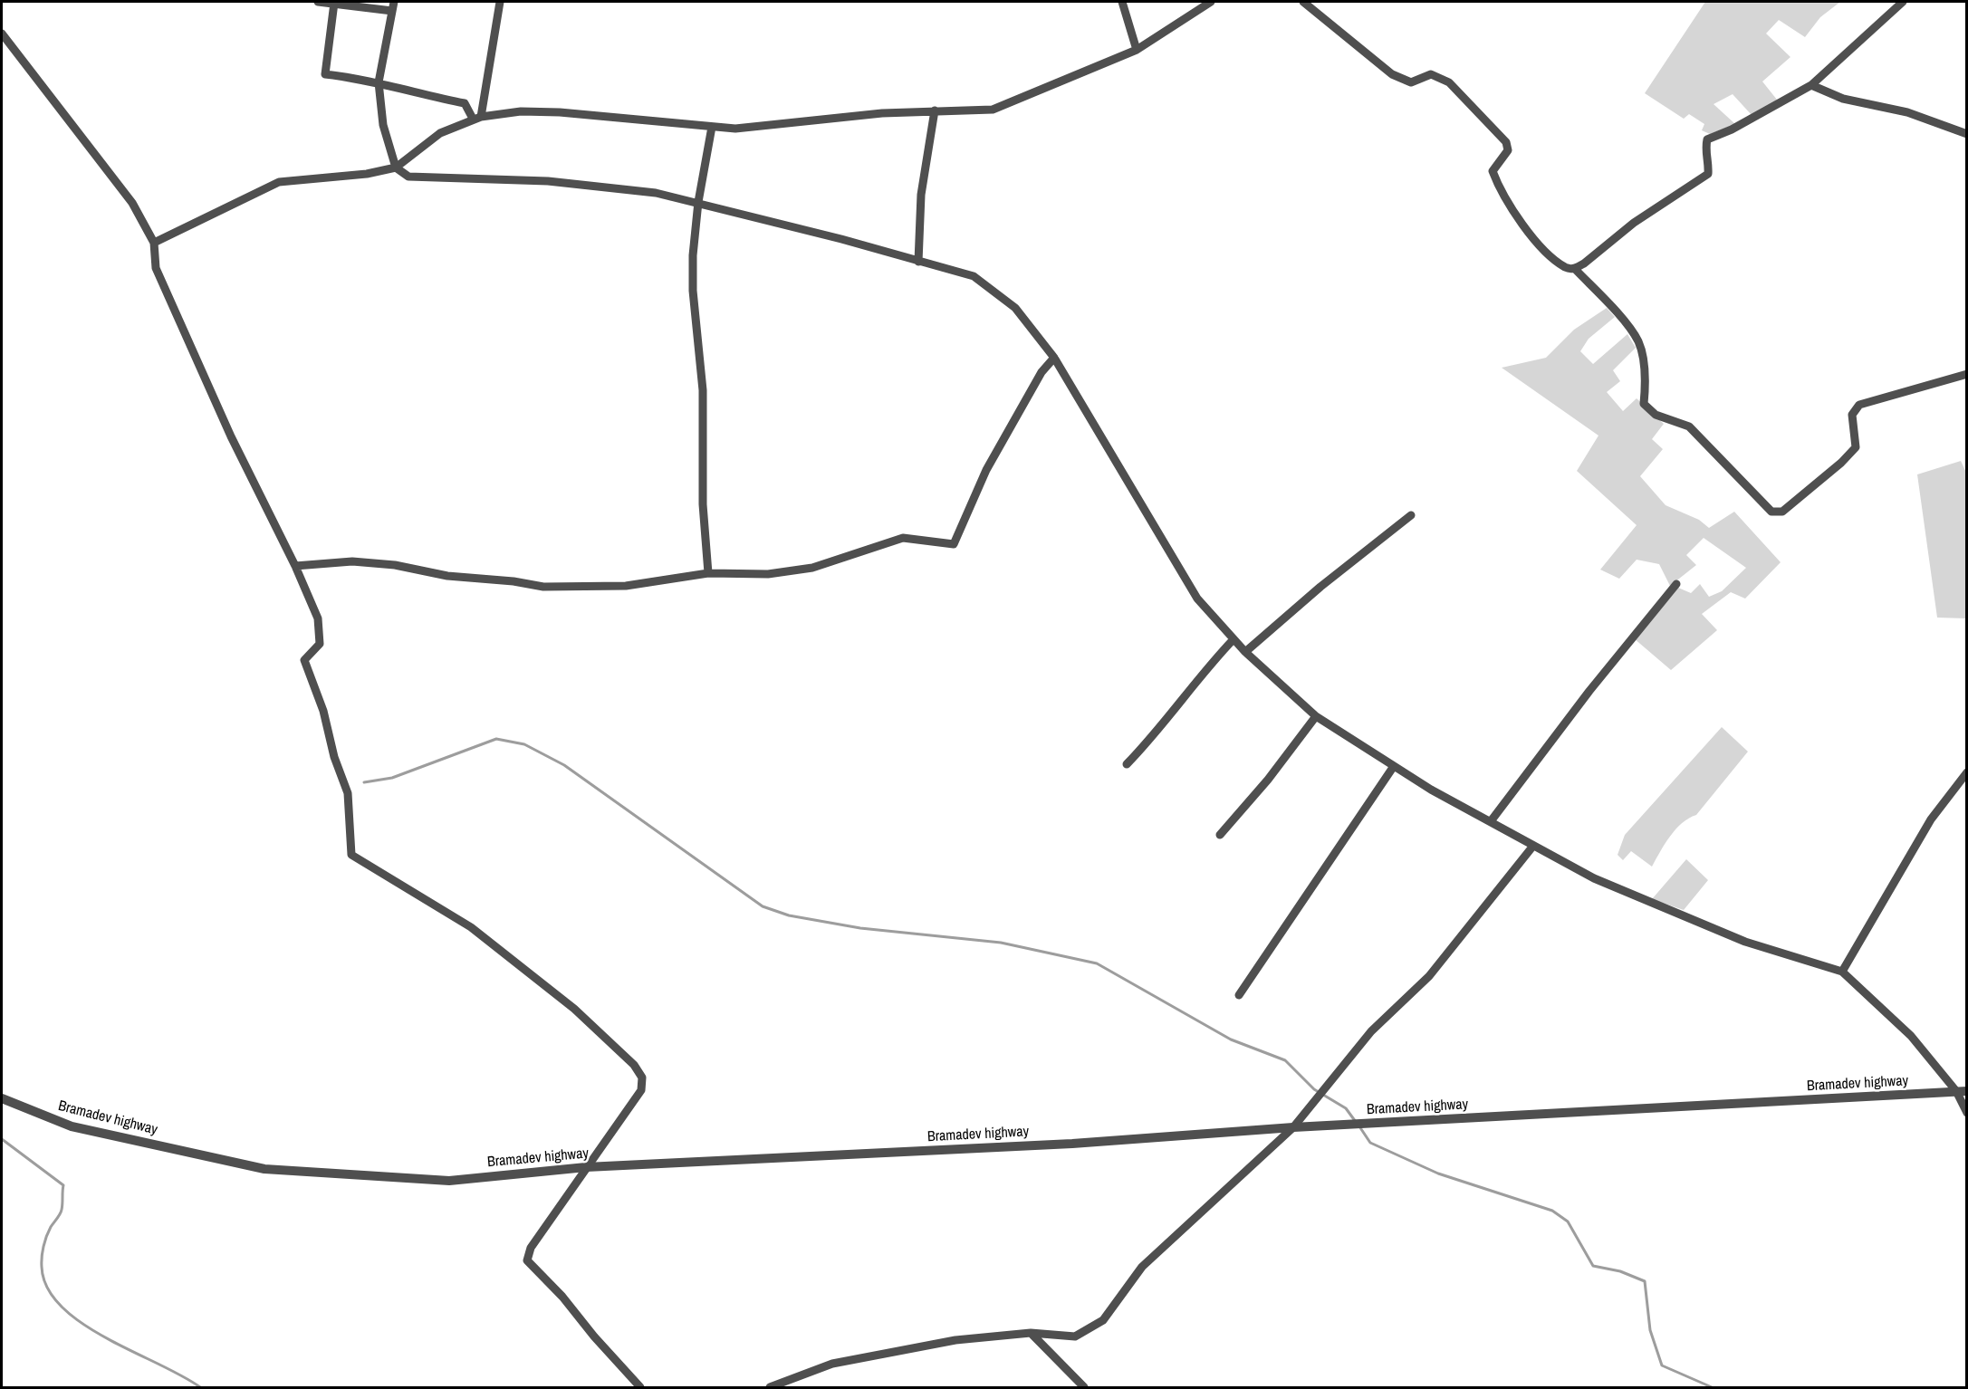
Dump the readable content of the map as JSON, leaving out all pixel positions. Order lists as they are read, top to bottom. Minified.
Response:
{"streets":{"street":["Bramadev highway"]}}
